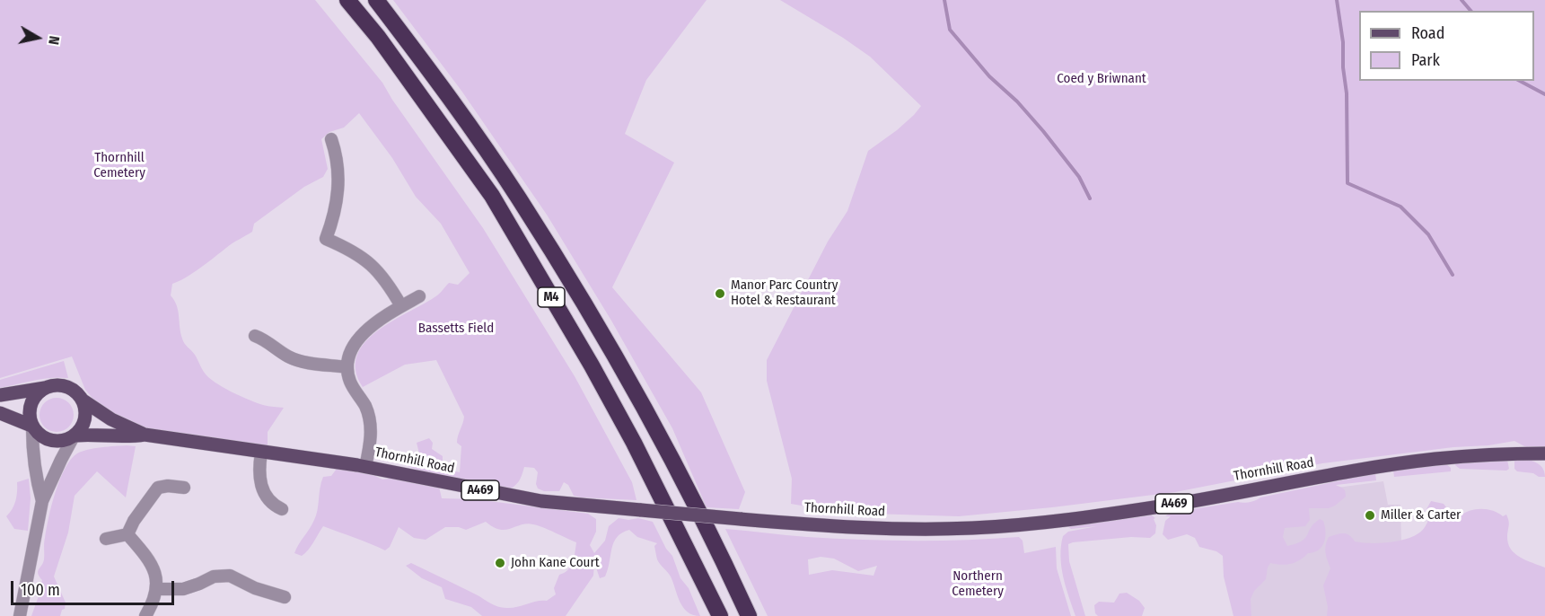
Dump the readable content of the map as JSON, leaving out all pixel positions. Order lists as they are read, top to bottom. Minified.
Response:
{"streets":{"highway":["M4"],"main road":["Thornhill Road","A469"]},"parks":["Coed y Briwnant","Thornhill Cemetery","Bassetts Field","Northern Cemetery"],"places":["Manor Parc Country Hotel & Restaurant","Miller & Carter","John Kane Court"],"legend":["Road","Park"],"scale_bar":"100 m","north":"right"}
